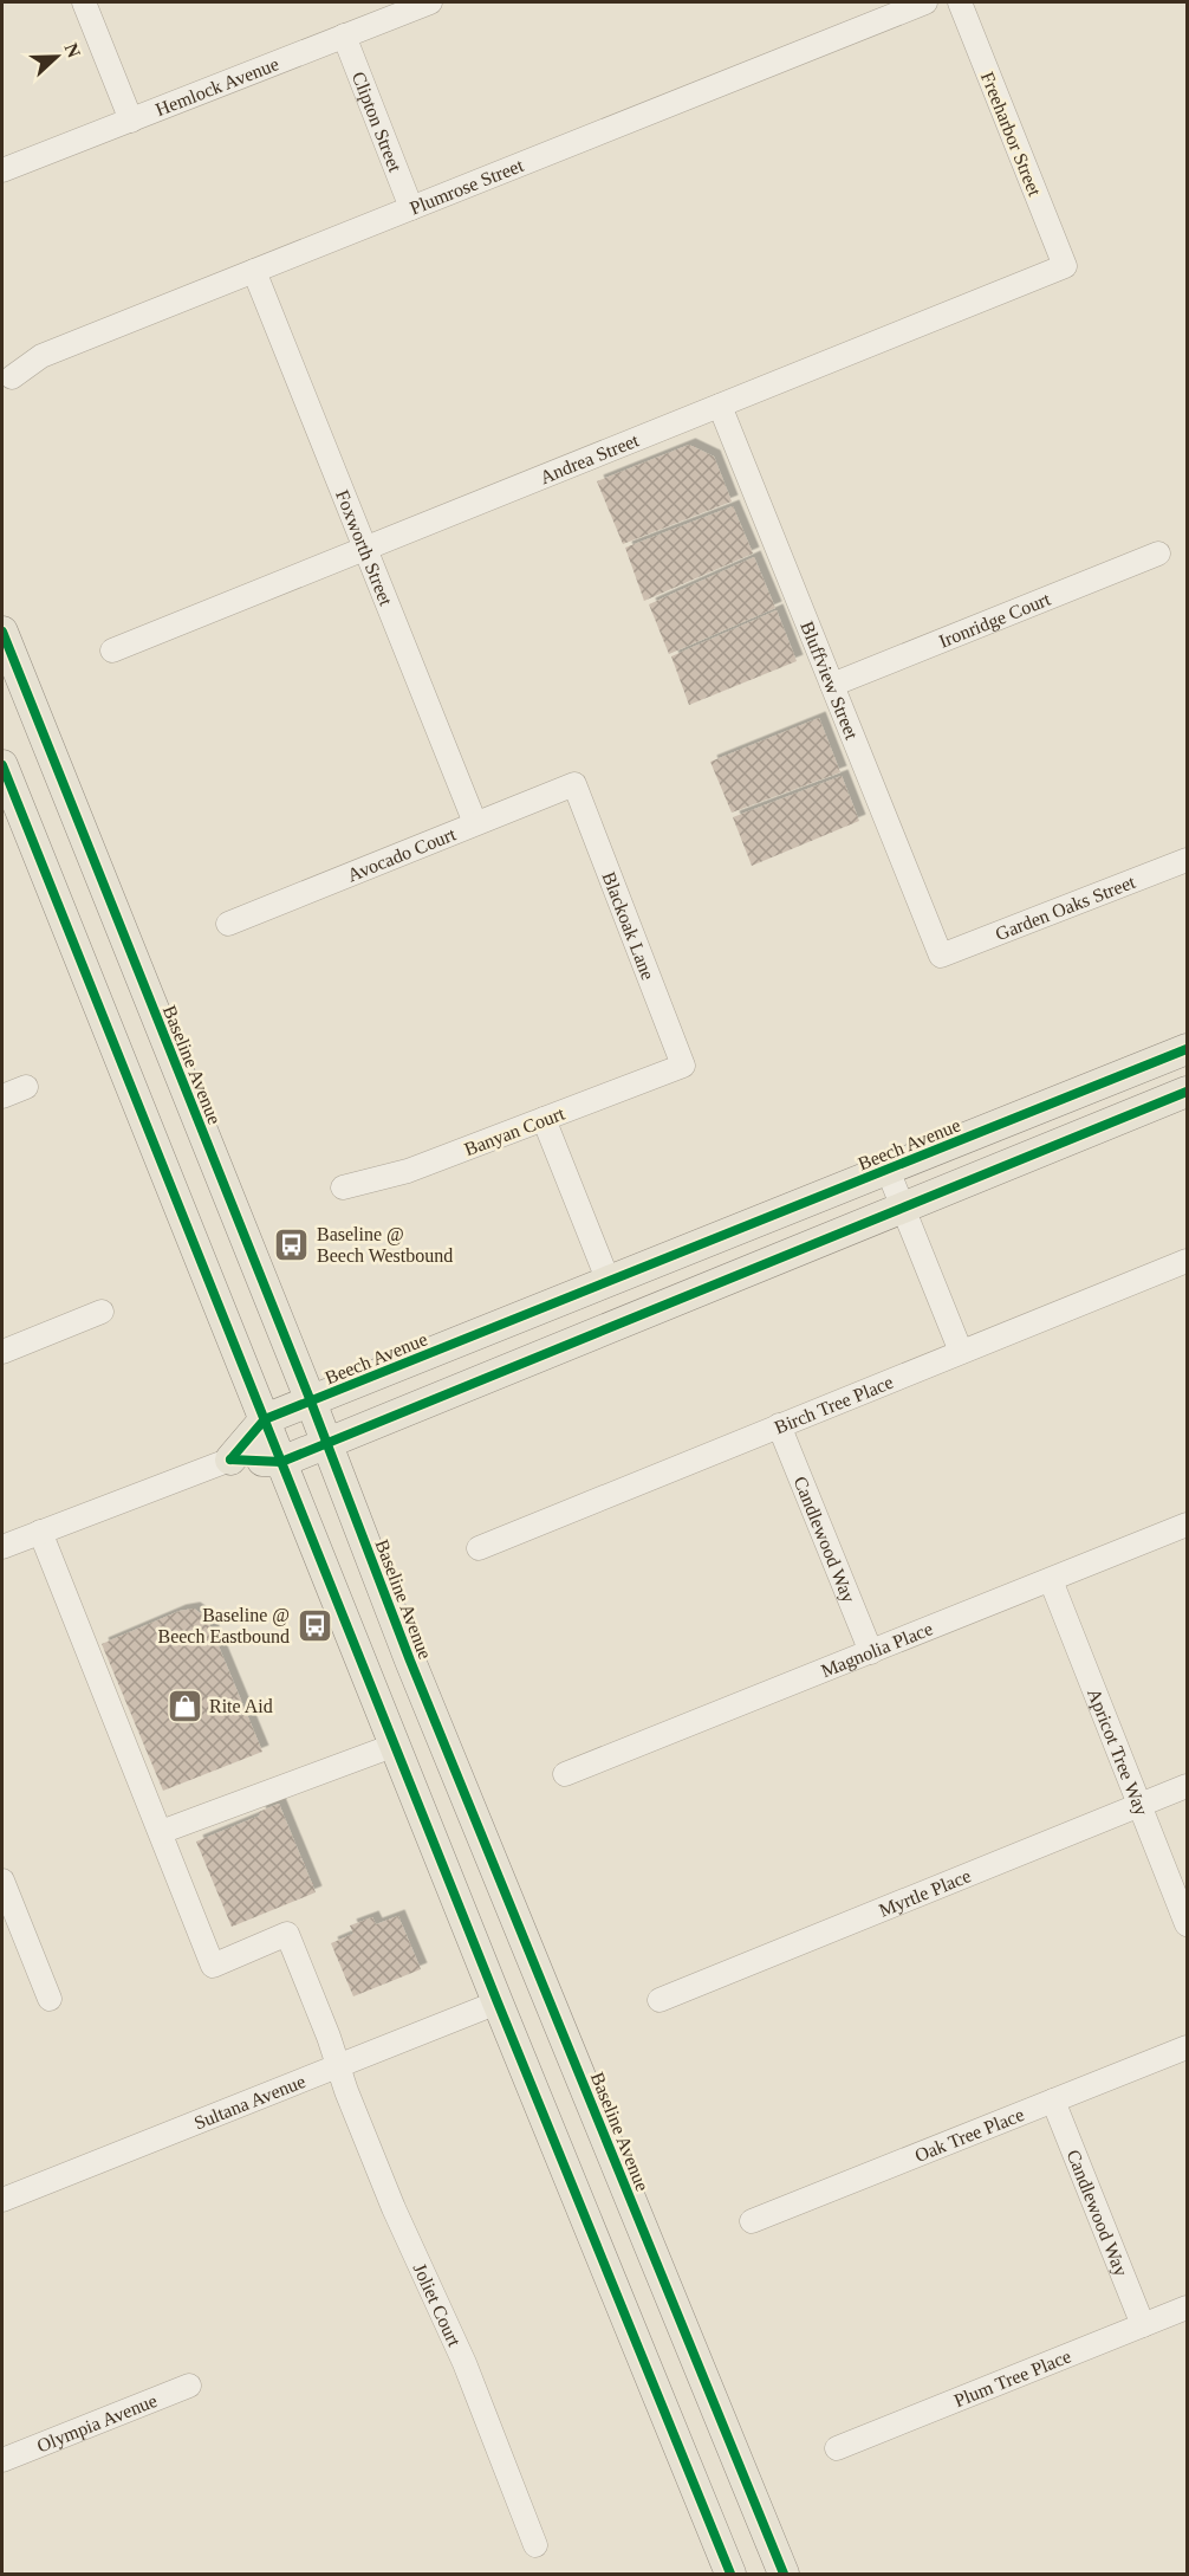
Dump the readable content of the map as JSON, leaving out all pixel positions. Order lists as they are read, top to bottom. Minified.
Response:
{"streets":{"main road":["Baseline Avenue","Beech Avenue"],"street":["Hemlock Avenue","Clipton Street","Freeharbor Street","Plumrose Street","Andrea Street","Foxworth Street","Ironridge Court","Bluffview Street","Avocado Court","Garden Oaks Street","Blackoak Lane","Banyan Court","Birch Tree Place","Candlewood Way","Magnolia Place","Apricot Tree Way","Myrtle Place","Sultana Avenue","Oak Tree Place","Joliet Court","Plum Tree Place","Olympia Avenue"]},"crossings":[["Hemlock Avenue","Clipton Street"],["Clipton Street","Plumrose Street"],["Freeharbor Street","Andrea Street"],["Plumrose Street","Foxworth Street"],["Andrea Street","Foxworth Street"],["Andrea Street","Bluffview Street"],["Foxworth Street","Avocado Court"],["Ironridge Court","Bluffview Street"],["Bluffview Street","Garden Oaks Street"],["Avocado Court","Blackoak Lane"],["Blackoak Lane","Banyan Court"],["Baseline Avenue","Beech Avenue"],["Birch Tree Place","Candlewood Way"],["Candlewood Way","Magnolia Place"],["Candlewood Way","Oak Tree Place"],["Candlewood Way","Plum Tree Place"],["Magnolia Place","Apricot Tree Way"],["Apricot Tree Way","Myrtle Place"],["Sultana Avenue","Joliet Court"]],"places":{"bus stop":["Baseline @ Beech Westbound","Baseline @ Beech Eastbound"],"shop":["Rite Aid"]},"north":"right"}
